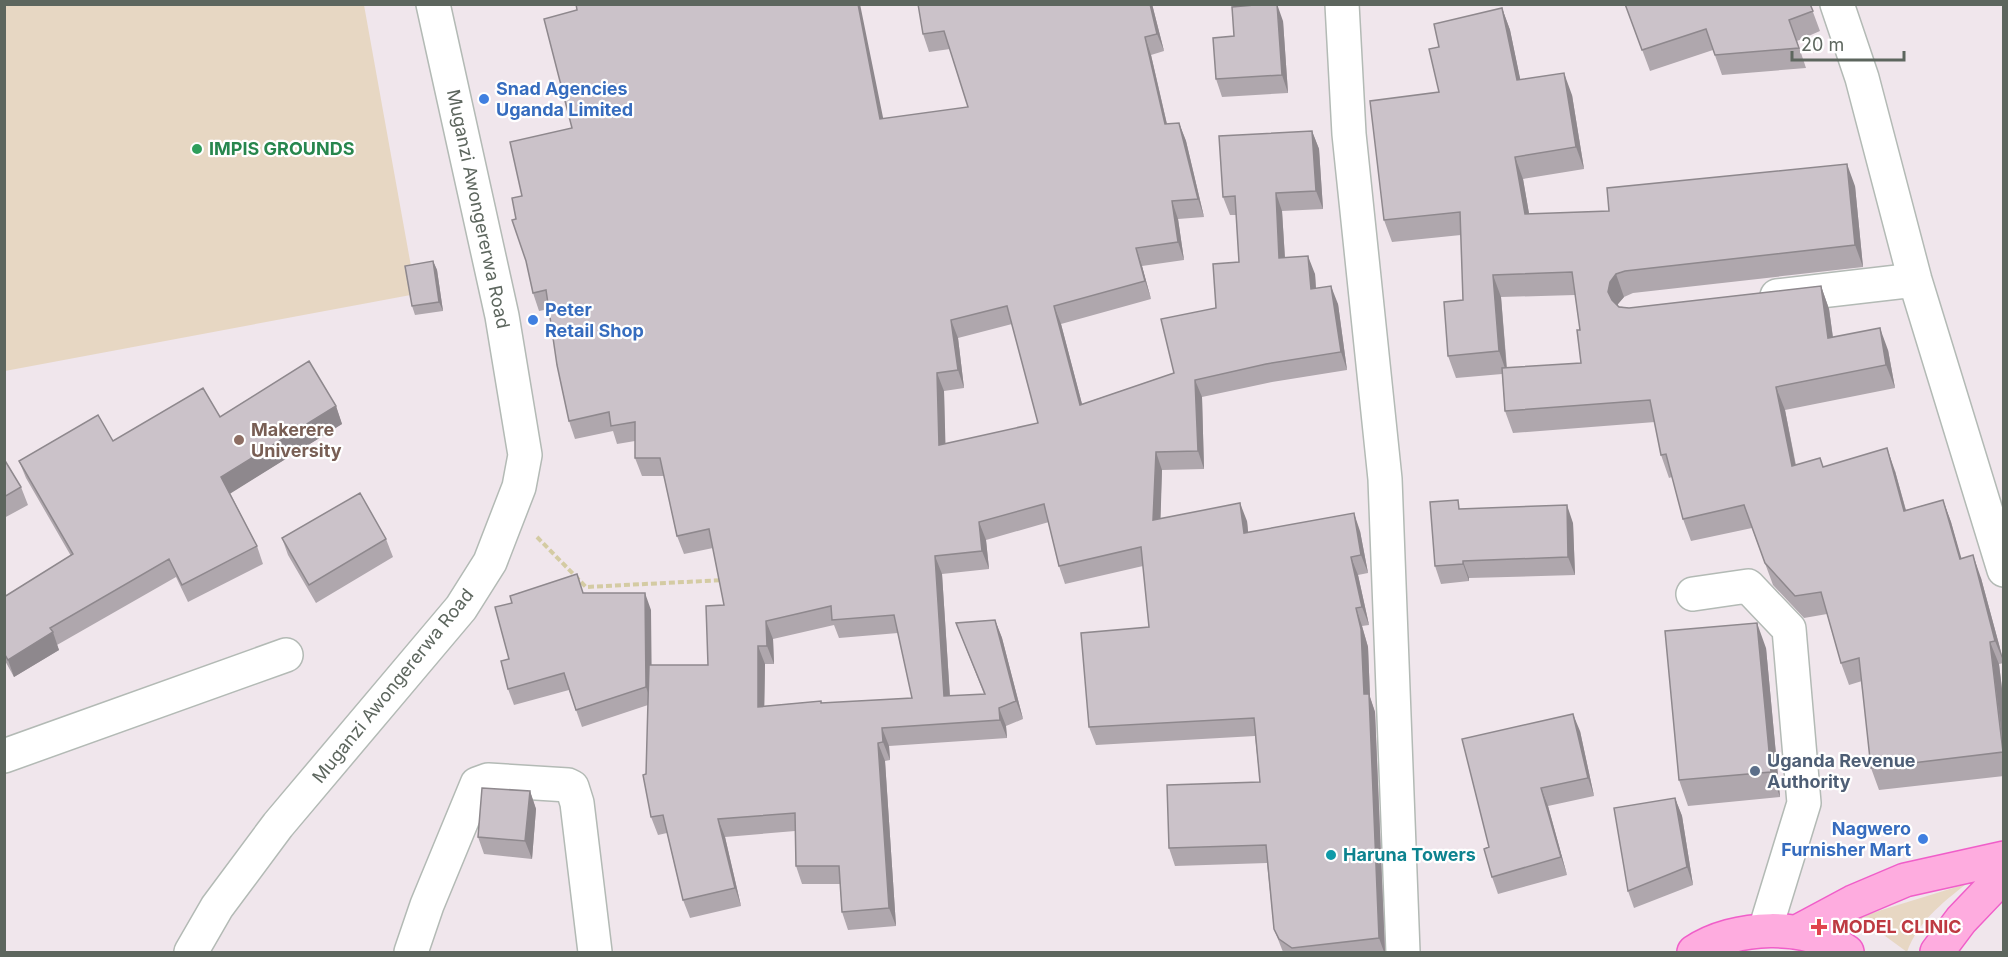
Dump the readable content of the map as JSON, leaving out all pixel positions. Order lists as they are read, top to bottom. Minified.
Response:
{"streets":{"street":["Muganzi Awongererwa Road"]},"places":{"other":["Snad Agencies Uganda Limited","IMPIS GROUNDS","Peter Retail Shop","Makerere University","Uganda Revenue Authority","Nagwero Furnisher Mart","Haruna Towers"],"health":["MODEL CLINIC"]},"scale_bar":"20 m"}
